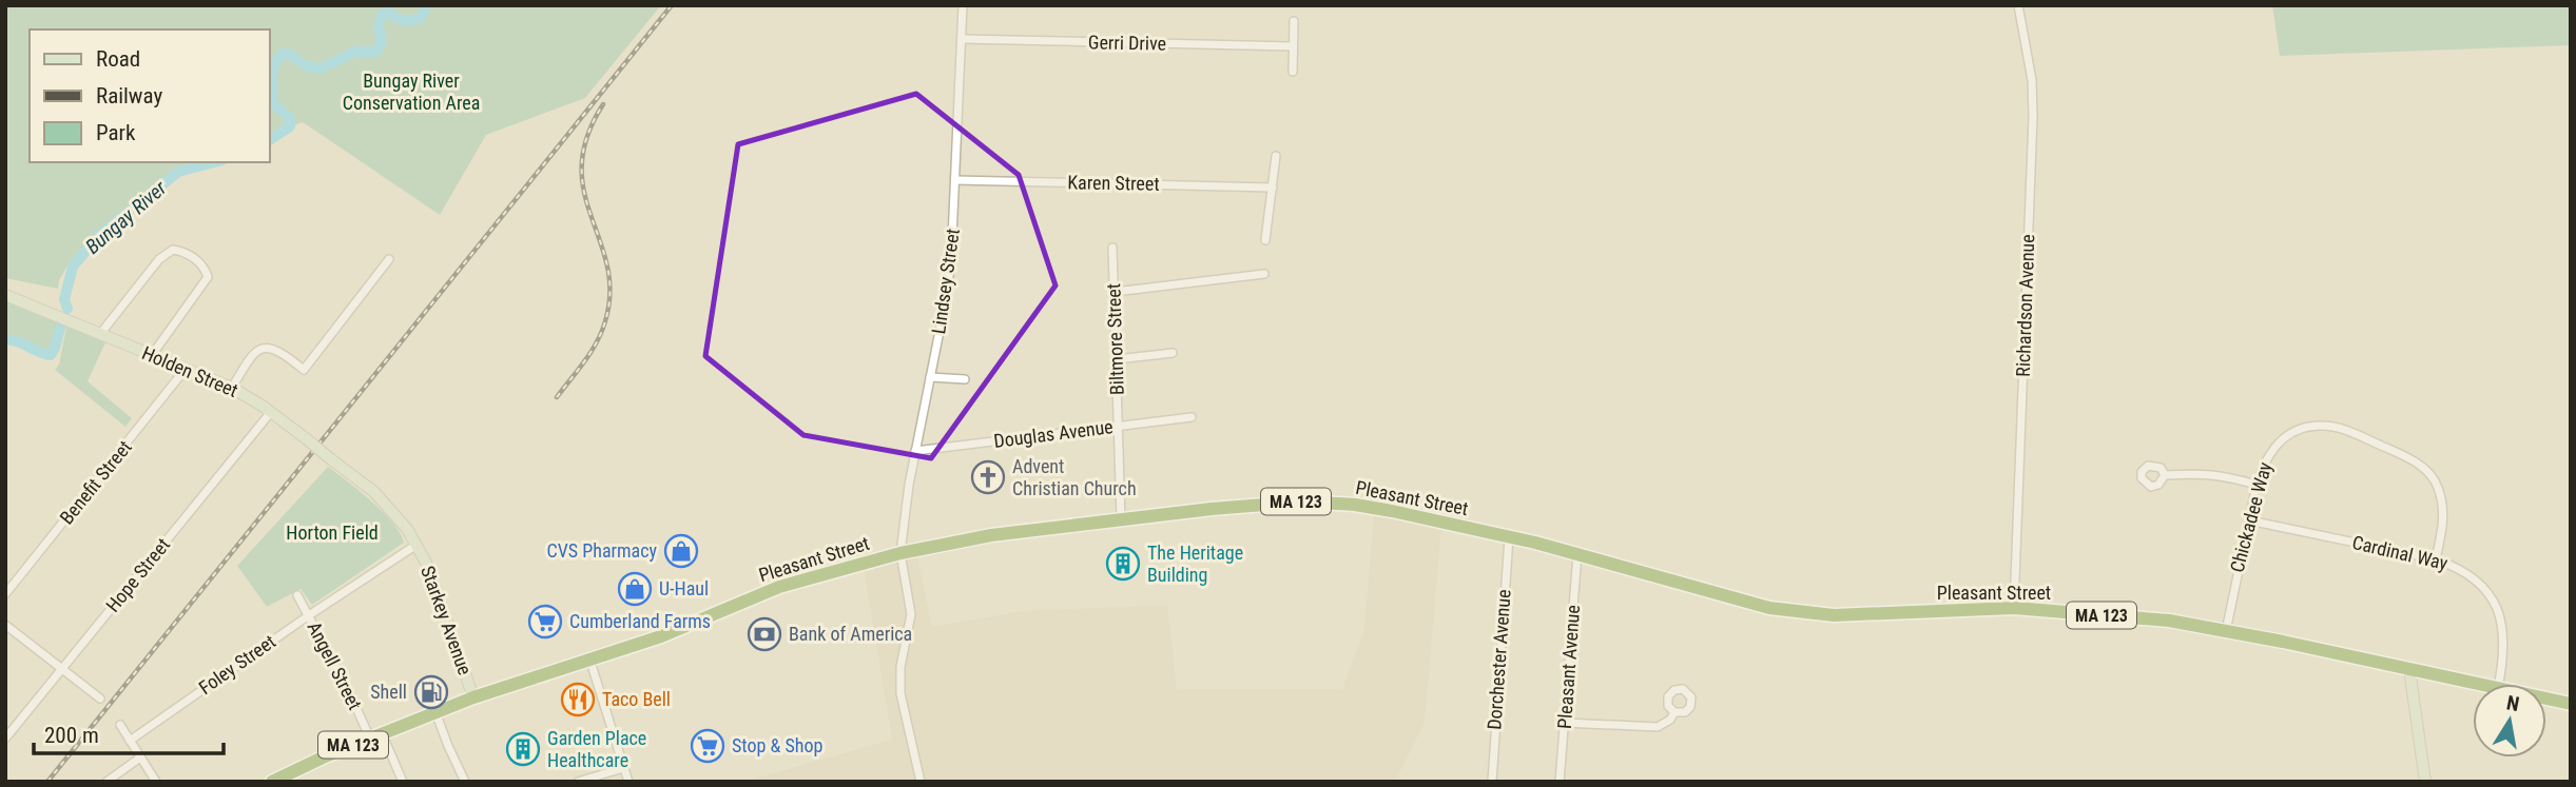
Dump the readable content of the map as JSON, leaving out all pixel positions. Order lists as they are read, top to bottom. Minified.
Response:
{"streets":{"highway":["Pleasant Street","MA 123"],"main road":["Holden Street","Starkey Avenue"],"street":["Gerri Drive","Karen Street","Lindsey Street","Richardson Avenue","Biltmore Street","Douglas Avenue","Benefit Street","Chickadee Way","Cardinal Way","Hope Street","Dorchester Avenue","Foley Street","Angell Street","Pleasant Avenue"]},"crossings":[["Gerri Drive","Lindsey Street"],["Karen Street","Lindsey Street"],["Lindsey Street","Douglas Avenue"],["Lindsey Street","Pleasant Street"],["Richardson Avenue","Pleasant Street"],["Biltmore Street","Douglas Avenue"],["Biltmore Street","Pleasant Street"],["Holden Street","Benefit Street"],["Holden Street","Hope Street"],["Holden Street","Starkey Avenue"],["Holden Street","Foley Street"],["Pleasant Street","Chickadee Way"],["Pleasant Street","Starkey Avenue"],["Pleasant Street","Dorchester Avenue"],["Pleasant Street","Angell Street"],["Pleasant Street","Pleasant Avenue"],["Chickadee Way","Cardinal Way"],["Starkey Avenue","Foley Street"],["Foley Street","Angell Street"]],"water":["Bungay River"],"parks":["Bungay River Conservation Area","Horton Field"],"places":{"church":["Advent Christian Church"],"shop":["CVS Pharmacy","U-Haul"],"building":["The Heritage Building","Garden Place Healthcare"],"supermarket":["Cumberland Farms","Stop & Shop"],"bank":["Bank of America"],"fuel station":["Shell"],"restaurant":["Taco Bell"]},"legend":["Road","Railway","Park"],"scale_bar":"200 m","north":"top"}
